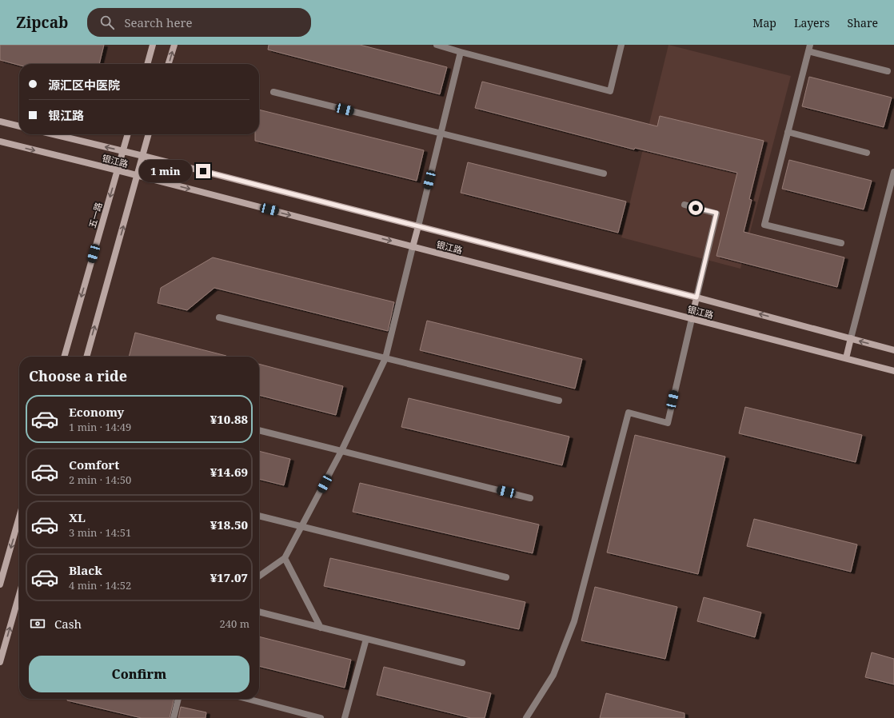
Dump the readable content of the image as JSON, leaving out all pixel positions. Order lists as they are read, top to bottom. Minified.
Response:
{"streets":{"street":["银江路","五一路"]},"crossings":[["银江路","五一路"]],"page":{"header":"Zipcab","search":"Search here","nav":["Map","Layers","Share"],"banner":["源汇区中医院","银江路"],"bubble":"1 min","heading":"Choose a ride","list":[{"name":"Economy","note":"1 min · 14:49","value":"¥10.88"},{"name":"Comfort","note":"2 min · 14:50","value":"¥14.69"},{"name":"XL","note":"3 min · 14:51","value":"¥18.50"},{"name":"Black","note":"4 min · 14:52","value":"¥17.07"}],"pay":["Cash","240 m"],"buttons":"Confirm"}}
